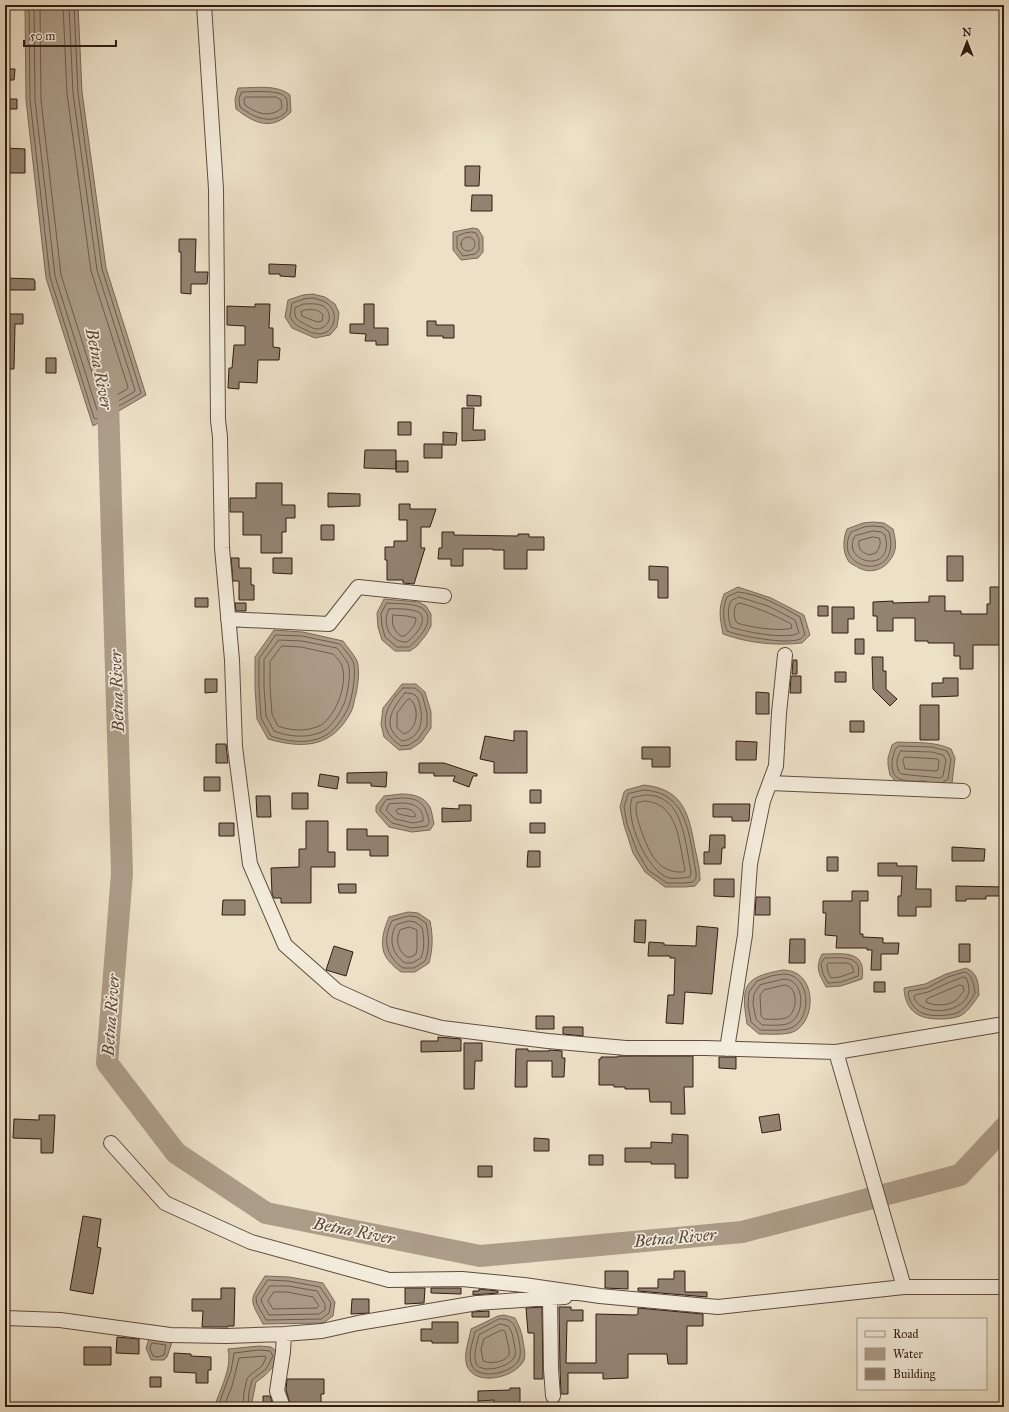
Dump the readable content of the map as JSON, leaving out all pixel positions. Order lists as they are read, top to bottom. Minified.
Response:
{"water":["Betna River"],"legend":["Road","Water","Building"],"scale_bar":"50 m","north":"top"}
